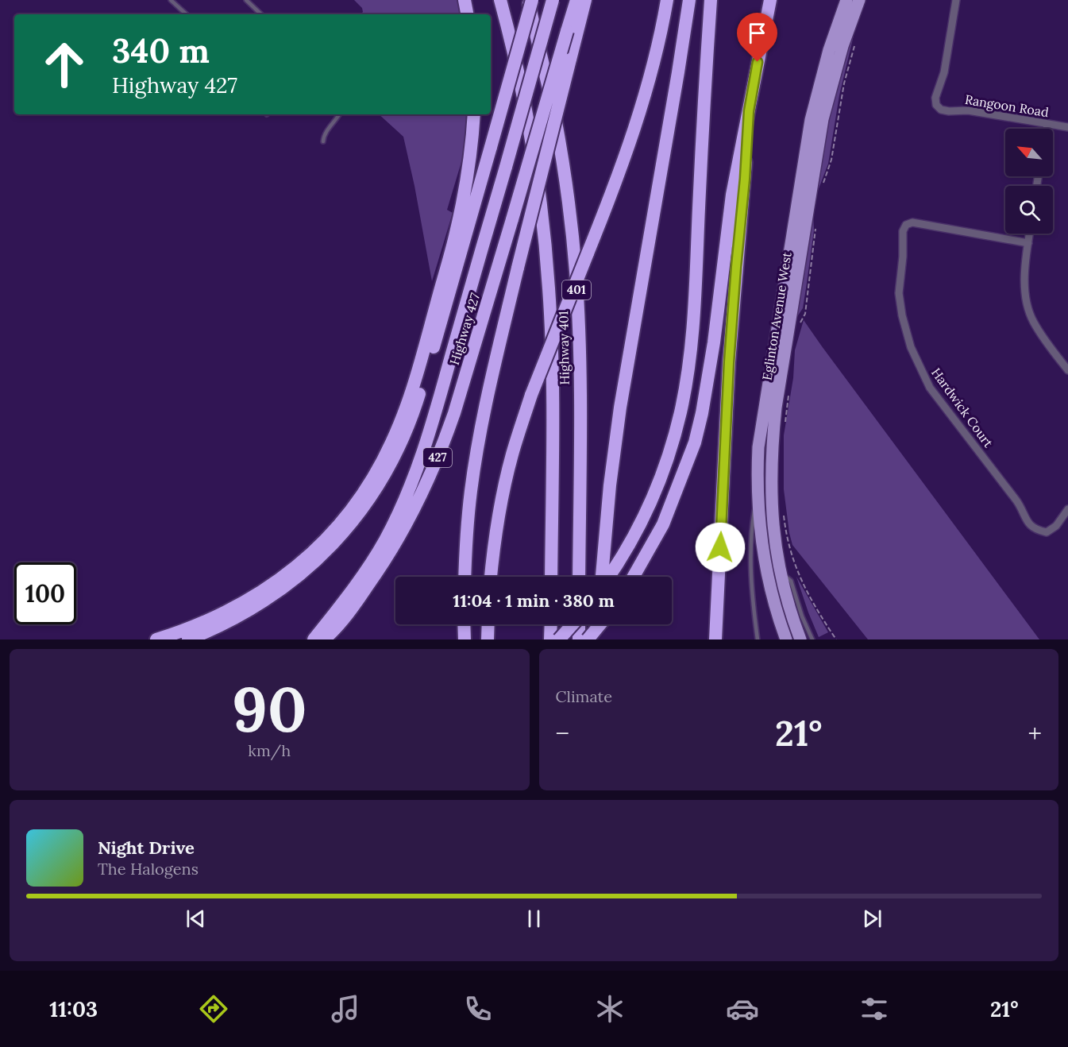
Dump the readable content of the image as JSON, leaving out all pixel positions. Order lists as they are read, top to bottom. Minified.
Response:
{"streets":{"highway":["401","Highway 427","Highway 401","427"],"main road":["Eglinton Avenue West"],"street":["Rangoon Road","Hardwick Court"]},"north":"top left","page":{"turn":["340 m","Highway 427"],"limit":"100","trip":"11:04 · 1 min · 380 m","tile":[["90","km/h"],"Climate"],"heat":["−","21°","+"],"song":["Night Drive","The Halogens"],"tabs":["11:03","21°"]}}
